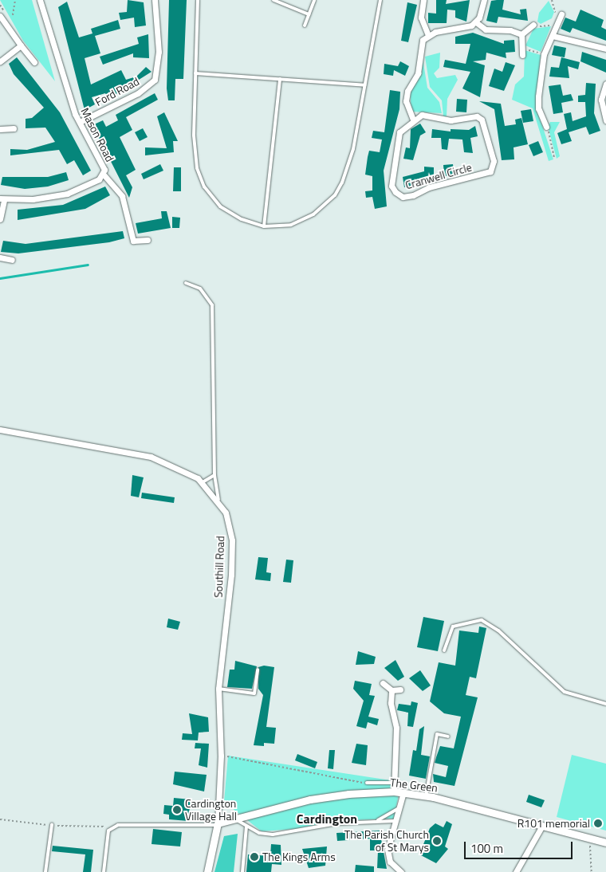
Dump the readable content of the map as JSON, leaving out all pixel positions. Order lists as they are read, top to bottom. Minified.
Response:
{"streets":{"street":["Ford Road","Mason Road","Cranwell Circle","Southill Road","The Green"]},"crossings":[["Ford Road","Mason Road"],["Southill Road","The Green"]],"districts":["Cardington"],"places":["Cardington Village Hall","R101 memorial","The Parish Church of St Marys","The Kings Arms"],"scale_bar":"100 m"}
